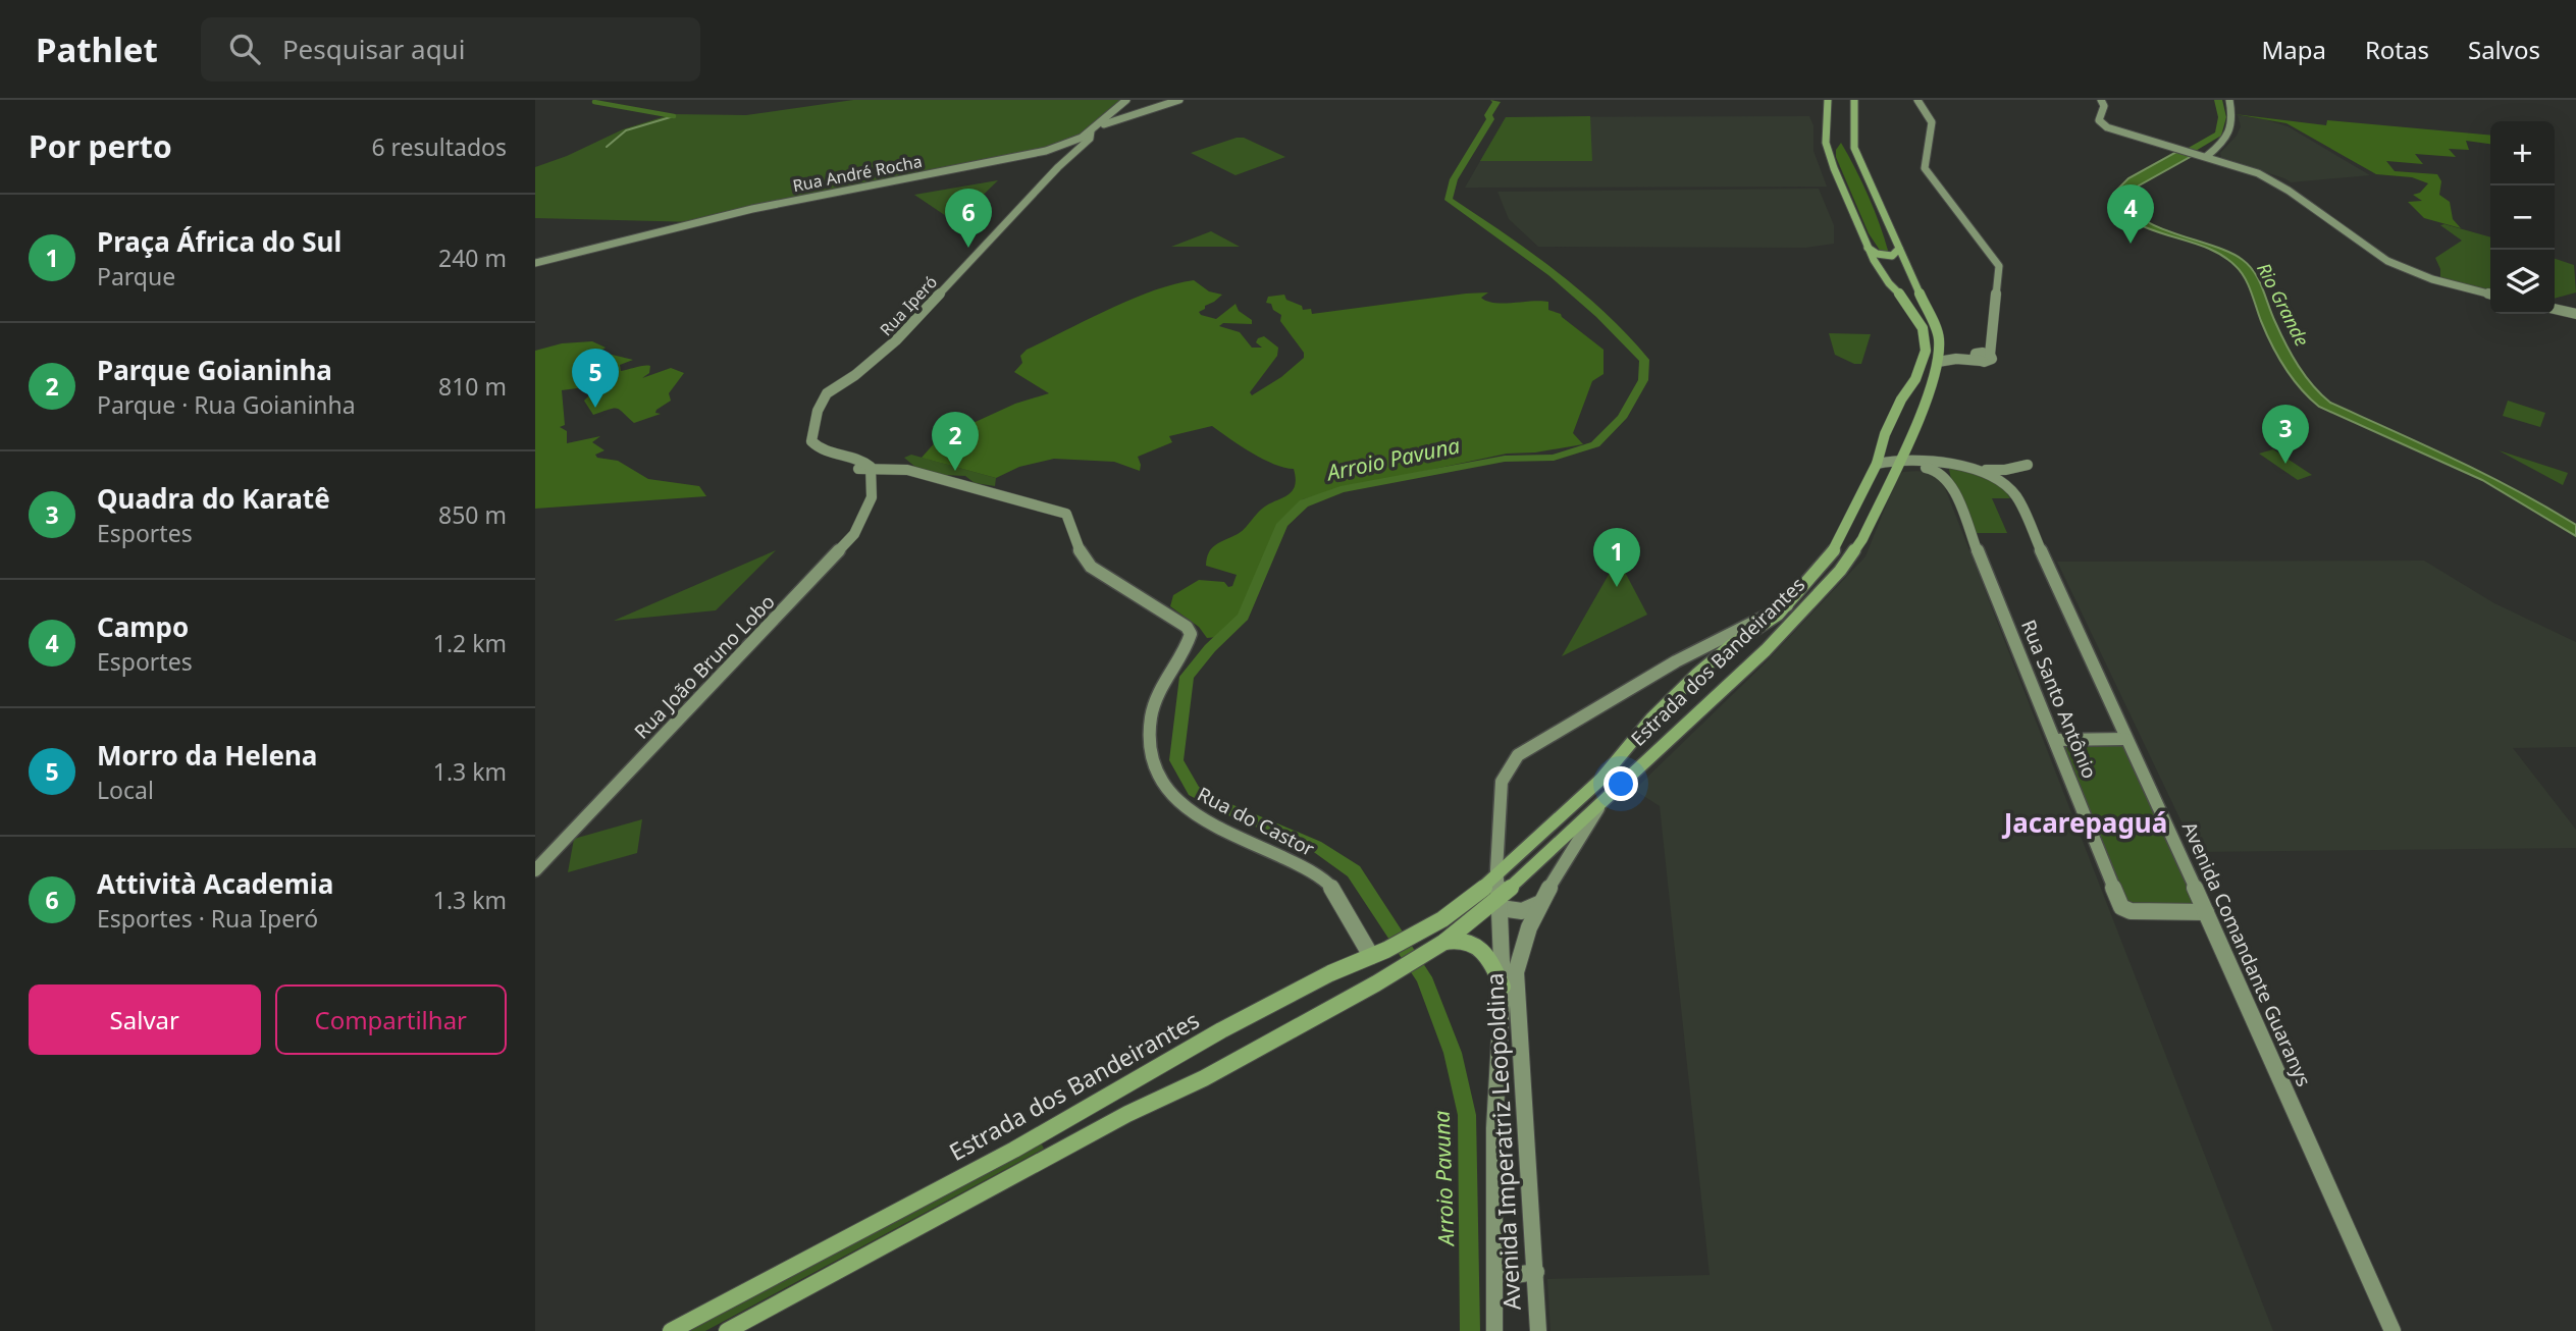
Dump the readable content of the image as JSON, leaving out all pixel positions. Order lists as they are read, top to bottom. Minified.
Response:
{"streets":{"main road":["Estrada dos Bandeirantes"],"street":["Rua André Rocha","Rua Iperó","Rua João Bruno Lobo","Rua Santo Antônio","Rua do Castor","Avenida Comandante Guaranys","Avenida Imperatriz Leopoldina"]},"crossings":[["Rua André Rocha","Rua Iperó"],["Rua Iperó","Rua João Bruno Lobo"],["Rua Iperó","Rua do Castor"],["Estrada dos Bandeirantes","Rua do Castor"],["Estrada dos Bandeirantes","Avenida Comandante Guaranys"],["Estrada dos Bandeirantes","Avenida Imperatriz Leopoldina"],["Rua João Bruno Lobo","Rua do Castor"],["Rua Santo Antônio","Avenida Comandante Guaranys"]],"districts":["Jacarepaguá"],"water":["Rio Grande","Arroio Pavuna"],"page":{"header":"Pathlet","search":"Pesquisar aqui","nav":["Mapa","Rotas","Salvos"],"heading":["Por perto","6 resultados"],"map_buttons":["+","−"],"pins":["4","6","5","3","2","1"],"list":[{"mark":"1","name":"Praça África do Sul","note":"Parque","value":"240 m"},{"mark":"2","name":"Parque Goianinha","note":"Parque · Rua Goianinha","value":"810 m"},{"mark":"3","name":"Quadra do Karatê","note":"Esportes","value":"850 m"},{"mark":"4","name":"Campo","note":"Esportes","value":"1.2 km"},{"mark":"5","name":"Morro da Helena","note":"Local","value":"1.3 km"},{"mark":"6","name":"Attività Academia","note":"Esportes · Rua Iperó","value":"1.3 km"}],"buttons":["Salvar","Compartilhar"]}}
